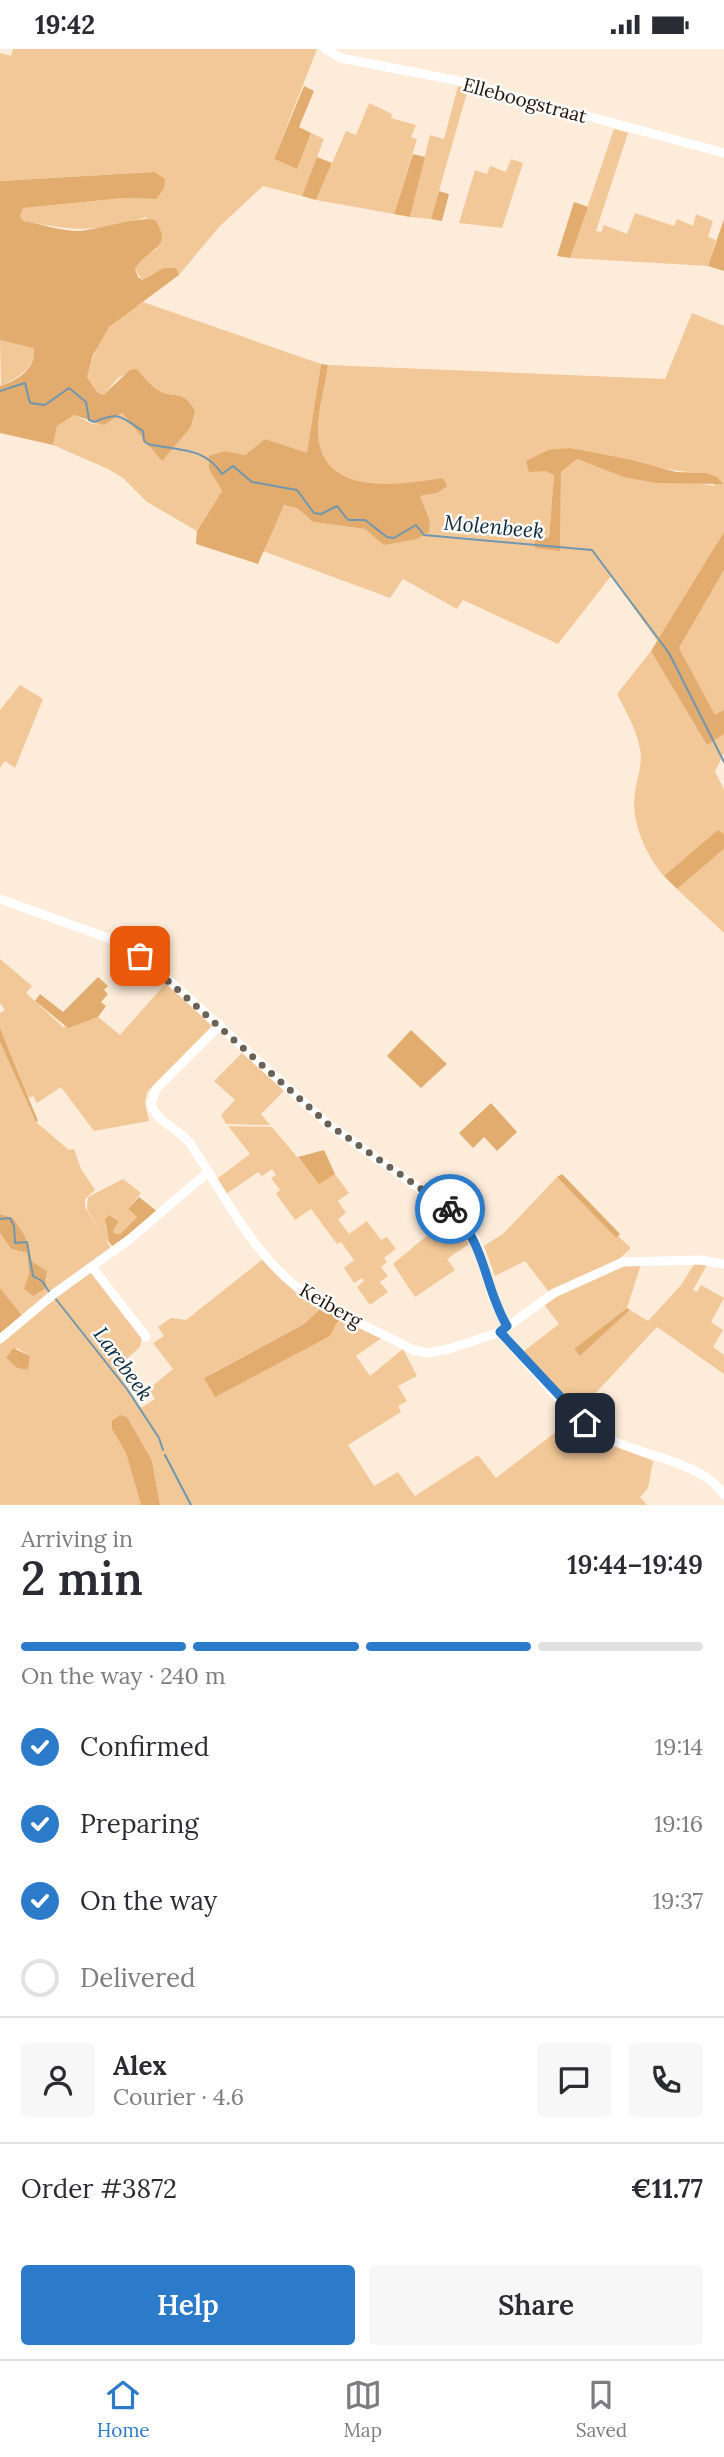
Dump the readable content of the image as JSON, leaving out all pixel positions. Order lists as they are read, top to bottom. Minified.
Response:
{"streets":{"street":["Elleboogstraat","Keiberg"]},"water":["Molenbeek","Larebeek"],"page":{"status":"19:42","heading":["2 min","Arriving in","19:44–19:49"],"panel":["Alex","Courier · 4.6","Order #3872","€11.77"],"bar":"On the way · 240 m","list":[["Confirmed","19:14"],["Preparing","19:16"],["On the way","19:37"],"Delivered"],"buttons":["Help","Share"],"tabs":["Home","Map","Saved"]}}
